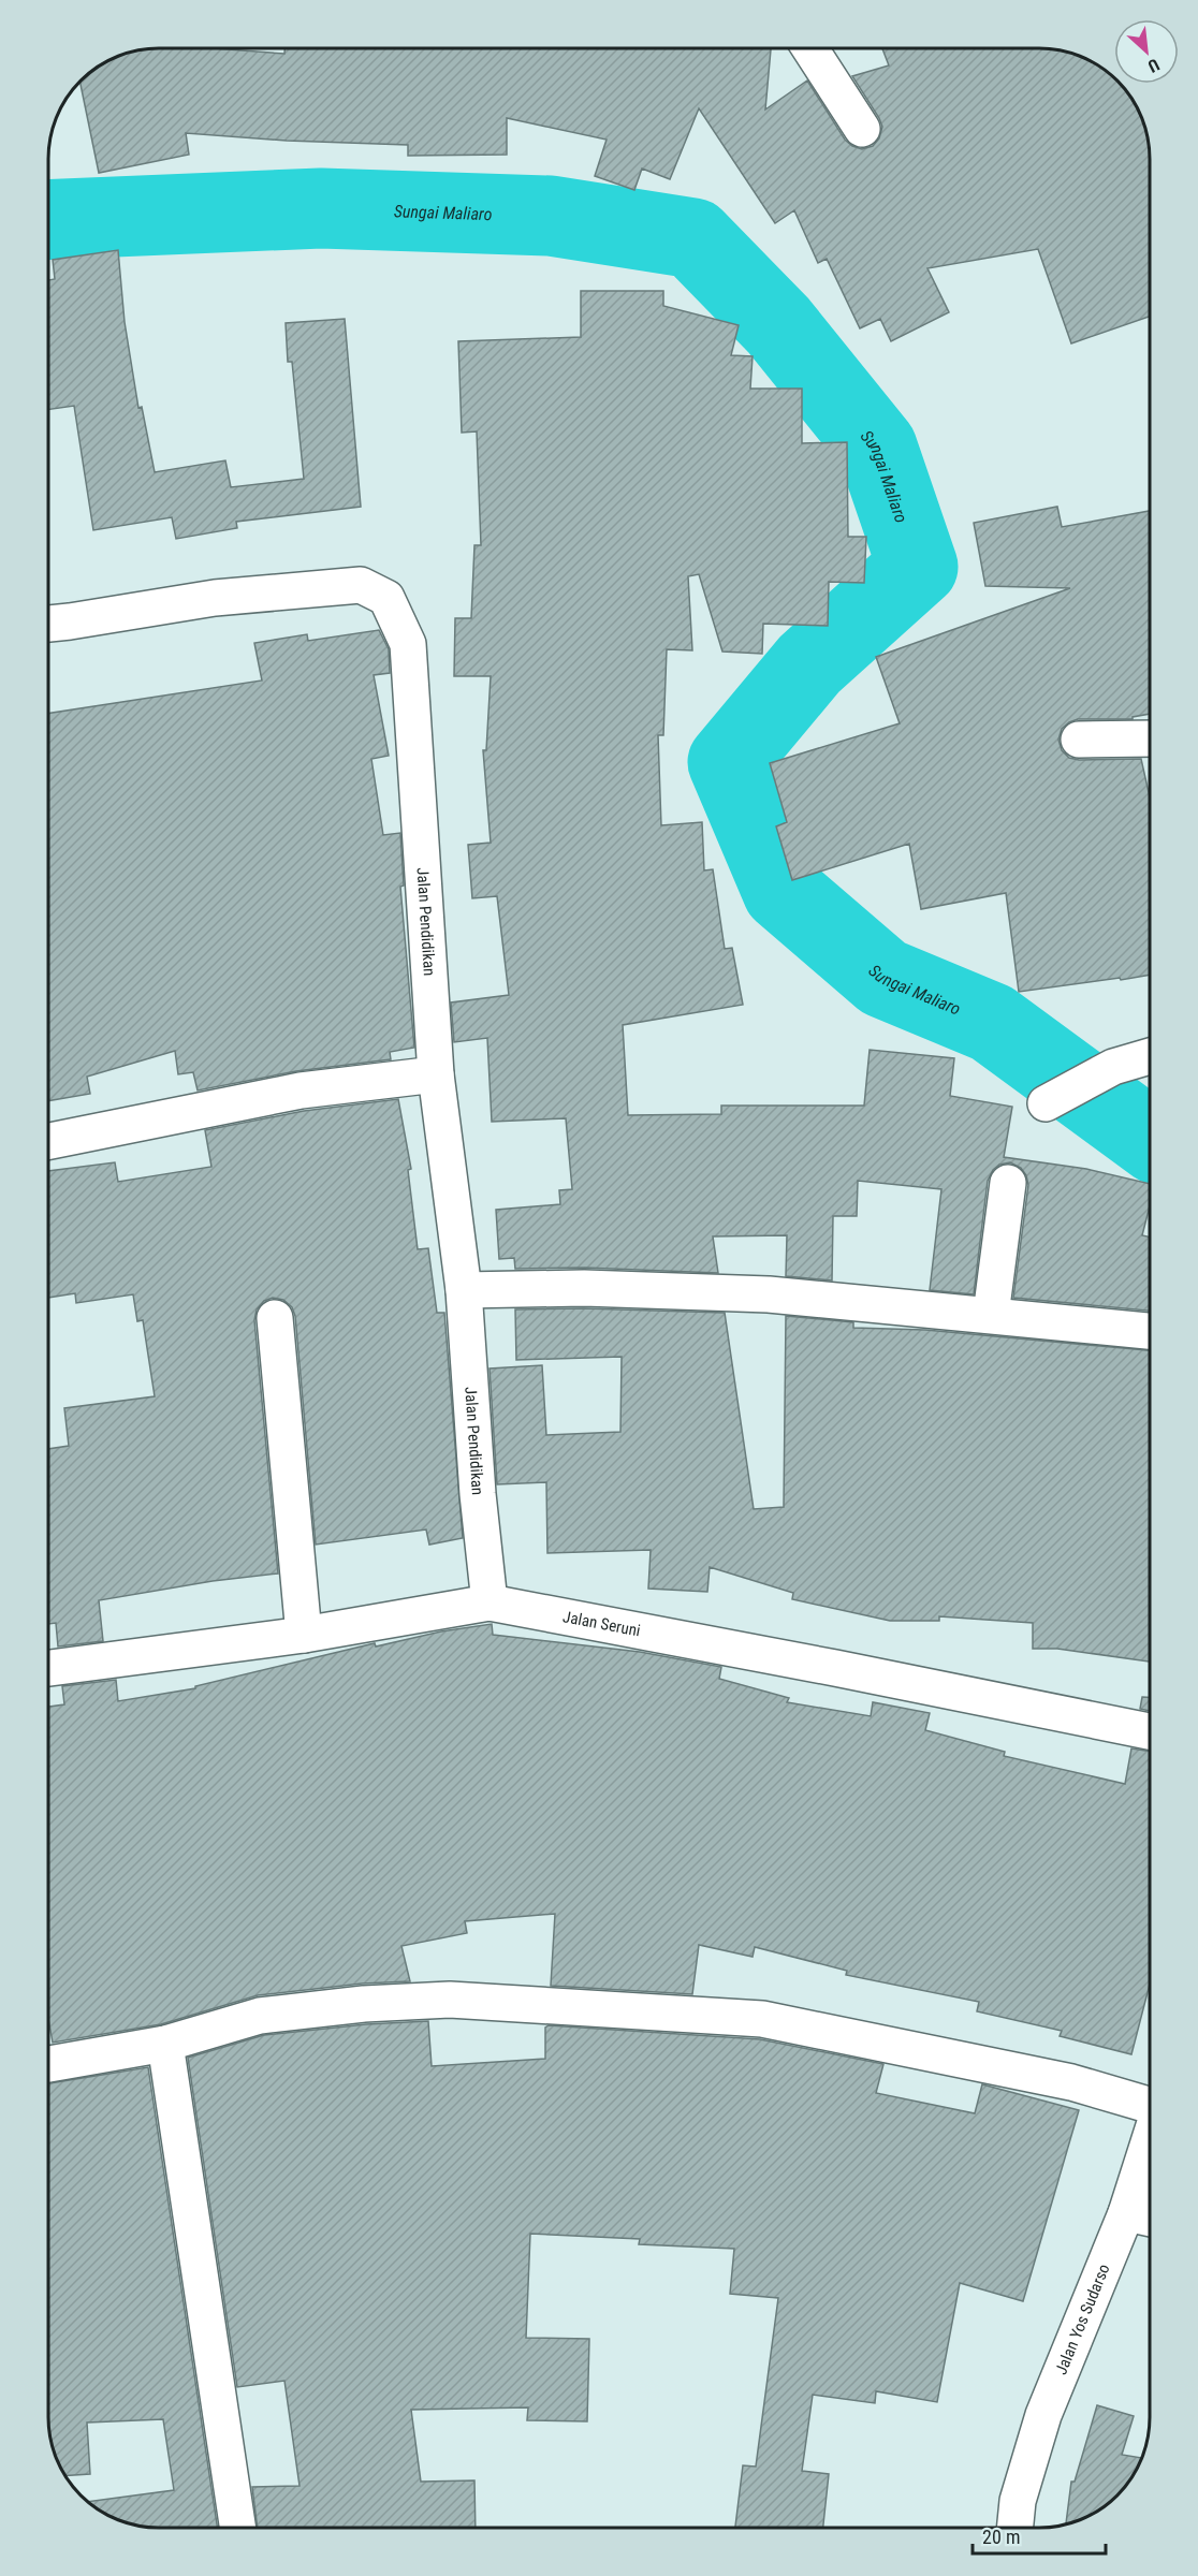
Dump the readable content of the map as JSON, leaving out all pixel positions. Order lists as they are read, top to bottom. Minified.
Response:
{"streets":{"street":["Jalan Pendidikan","Jalan Seruni","Jalan Yos Sudarso"]},"crossings":[["Jalan Pendidikan","Jalan Seruni"]],"water":["Sungai Maliaro"],"scale_bar":"20 m","north":"bottom right"}
